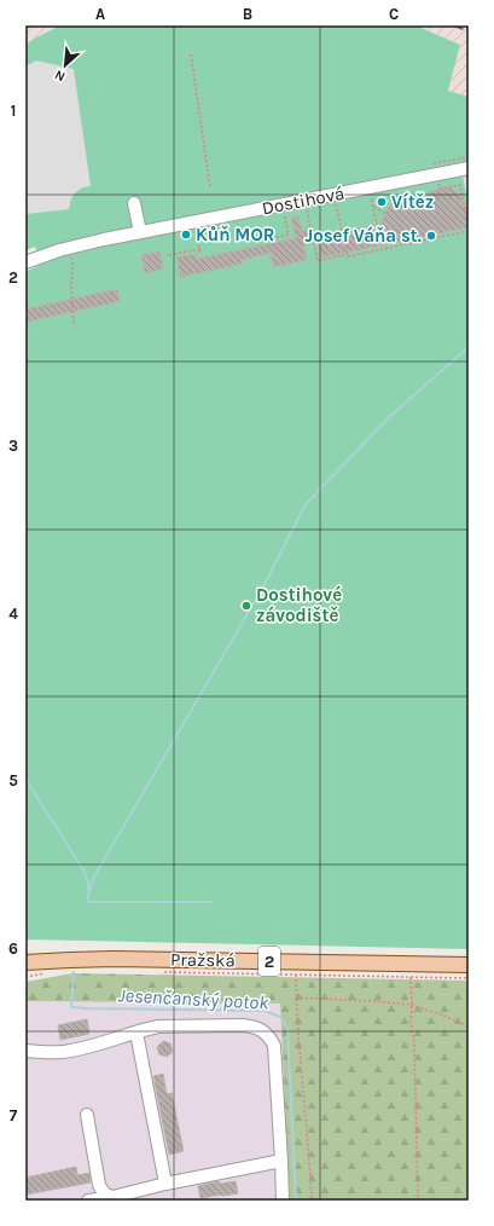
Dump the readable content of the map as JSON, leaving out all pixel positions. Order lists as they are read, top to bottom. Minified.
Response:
{"streets":{"main road":["Pražská","2"],"street":["Dostihová"]},"water":["Jesenčanský potok"],"places":["Vítěz","Kůň MOR","Josef Váňa st.","Dostihové závodiště"],"north":"bottom left","grid":{"columns":["A","B","C"],"rows":["1","2","3","4","5","6","7"]}}
